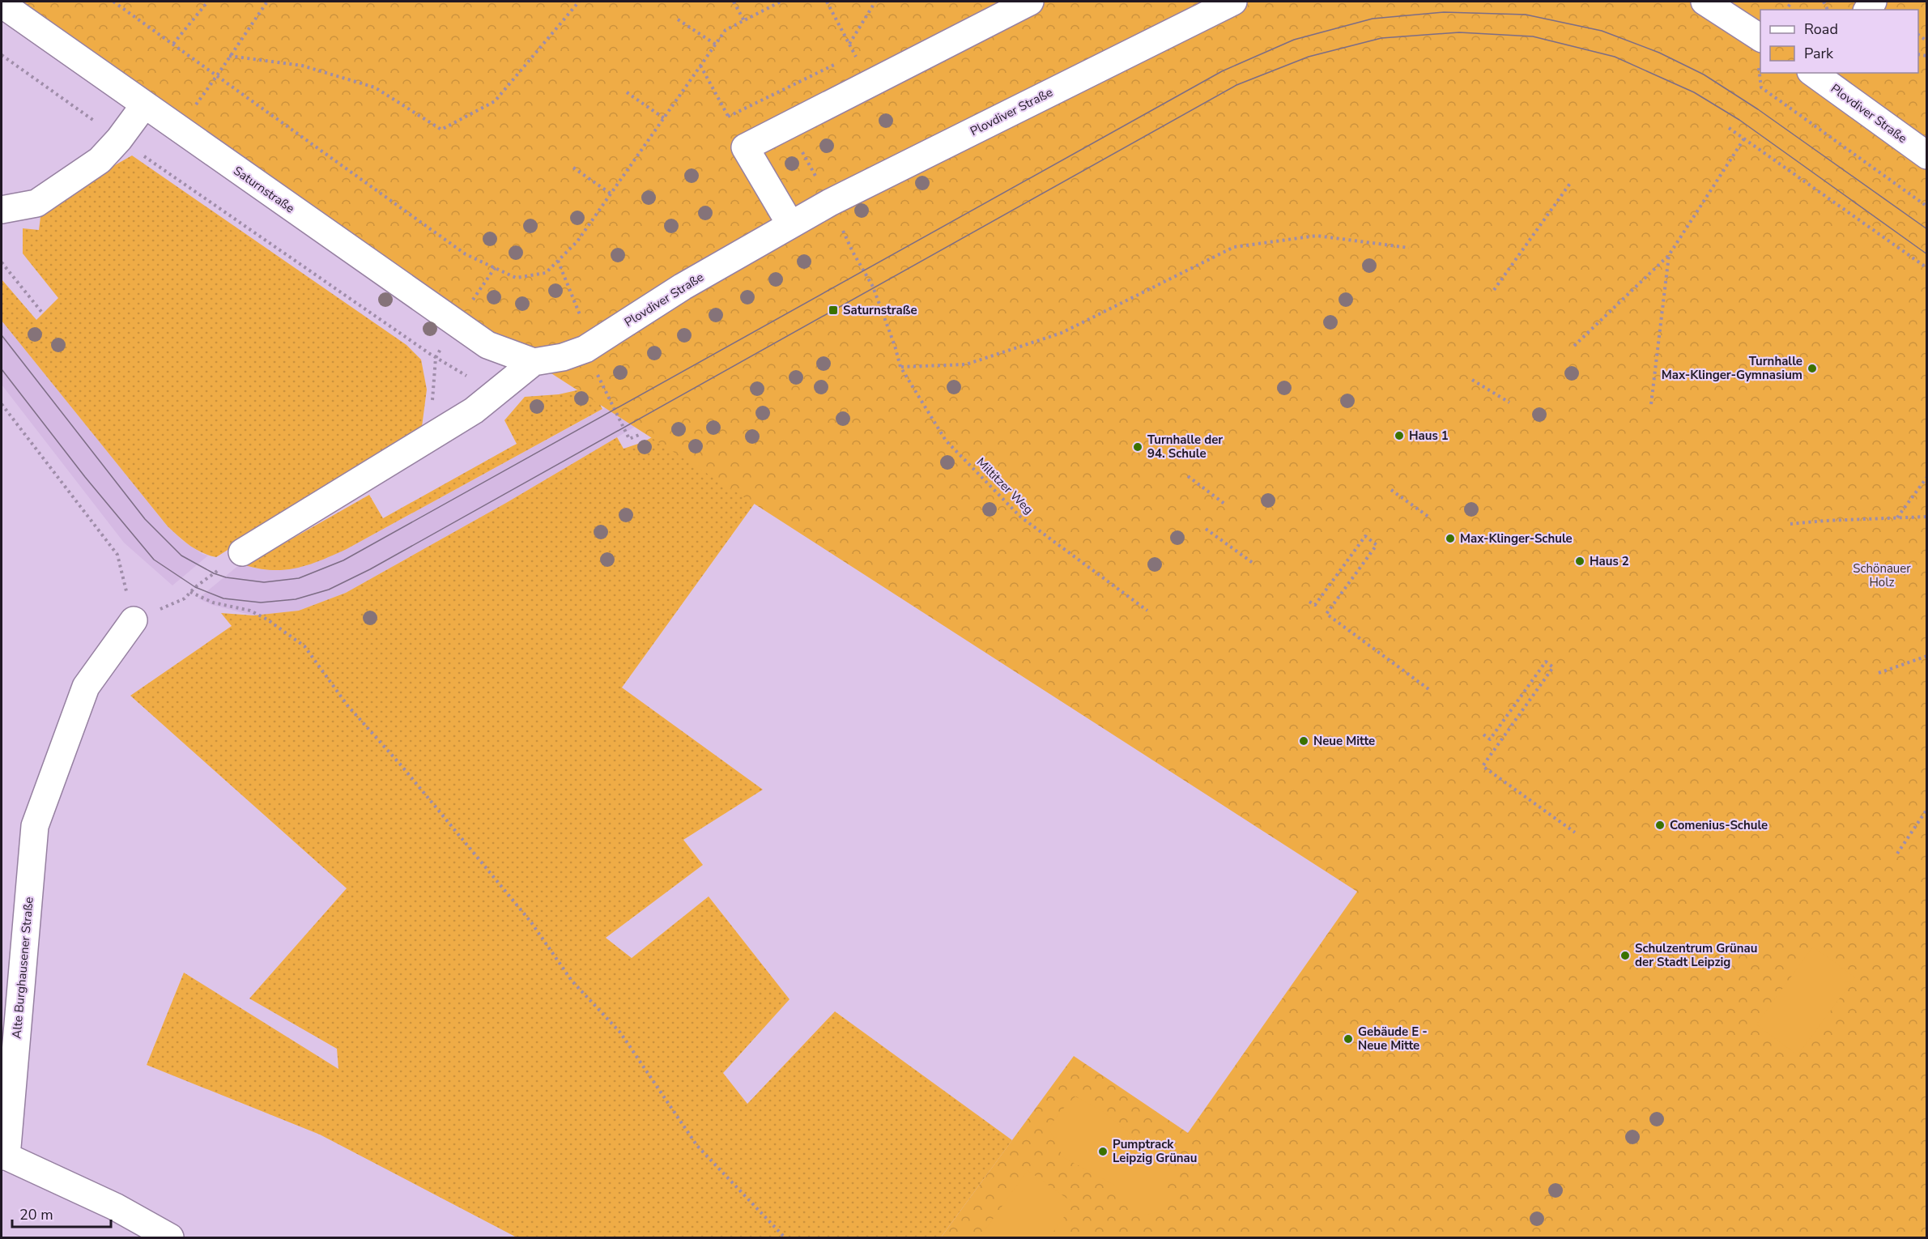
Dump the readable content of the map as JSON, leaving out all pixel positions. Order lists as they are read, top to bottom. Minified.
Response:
{"streets":{"street":["Plovdiver Straße","Saturnstraße","Alte Burghausener Straße"],"path":["Miltitzer Weg"]},"crossings":[["Plovdiver Straße","Saturnstraße"]],"parks":["Schönauer Holz"],"places":{"transit":["Saturnstraße"],"other":["Turnhalle Max-Klinger-Gymnasium","Haus 1","Turnhalle der 94. Schule","Max-Klinger-Schule","Haus 2","Neue Mitte","Comenius-Schule","Schulzentrum Grünau der Stadt Leipzig","Gebäude E - Neue Mitte","Pumptrack Leipzig Grünau"]},"legend":["Road","Park"],"scale_bar":"20 m"}
